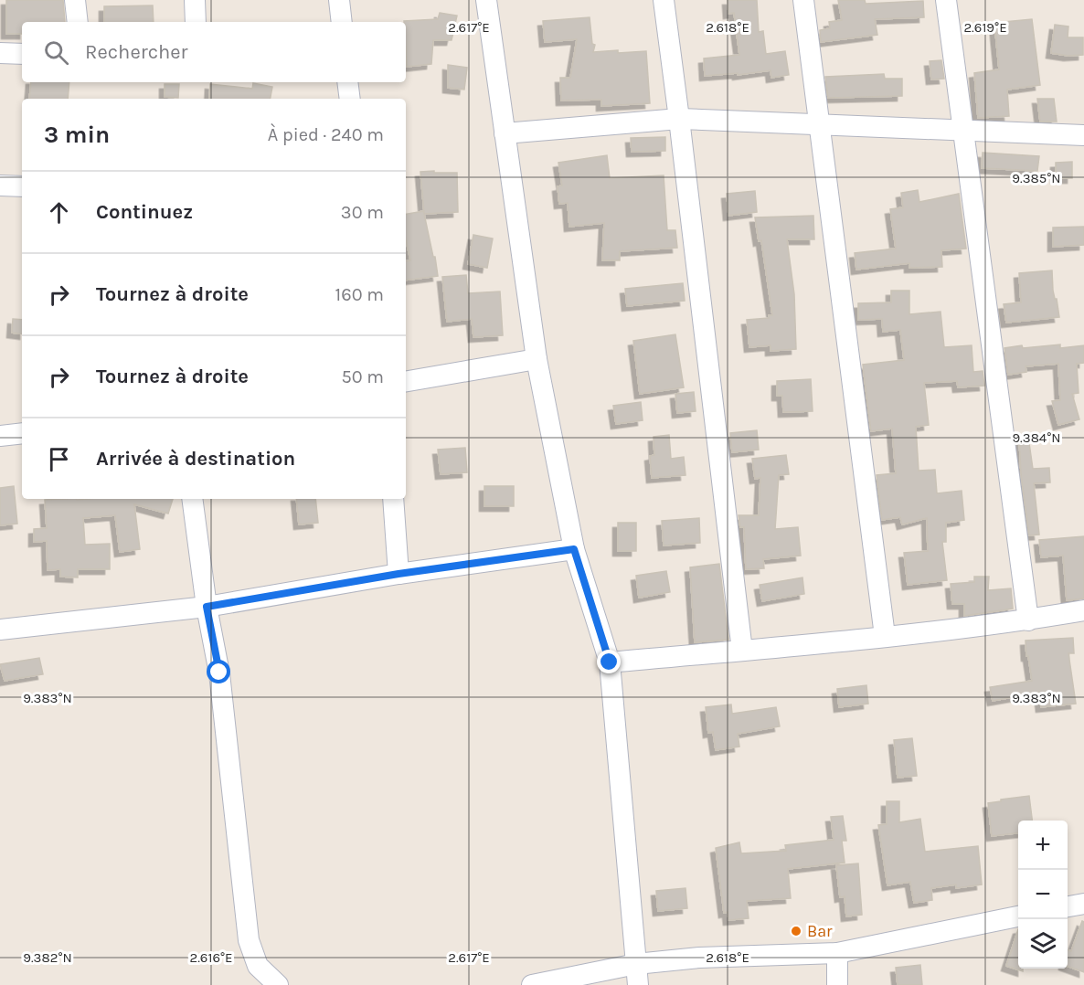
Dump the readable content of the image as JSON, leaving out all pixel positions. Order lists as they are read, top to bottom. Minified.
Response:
{"places":["Bar"],"page":{"search":"Rechercher","heading":["3 min","À pied · 240 m"],"list":[["Continuez","30 m"],["Tournez à droite","160 m"],["Tournez à droite","50 m"],"Arrivée à destination"],"map_buttons":["+","−"]},"coordinates":["2.617°E","2.618°E","2.619°E","9.385°N","9.384°N","9.383°N","9.382°N","2.616°E"]}
